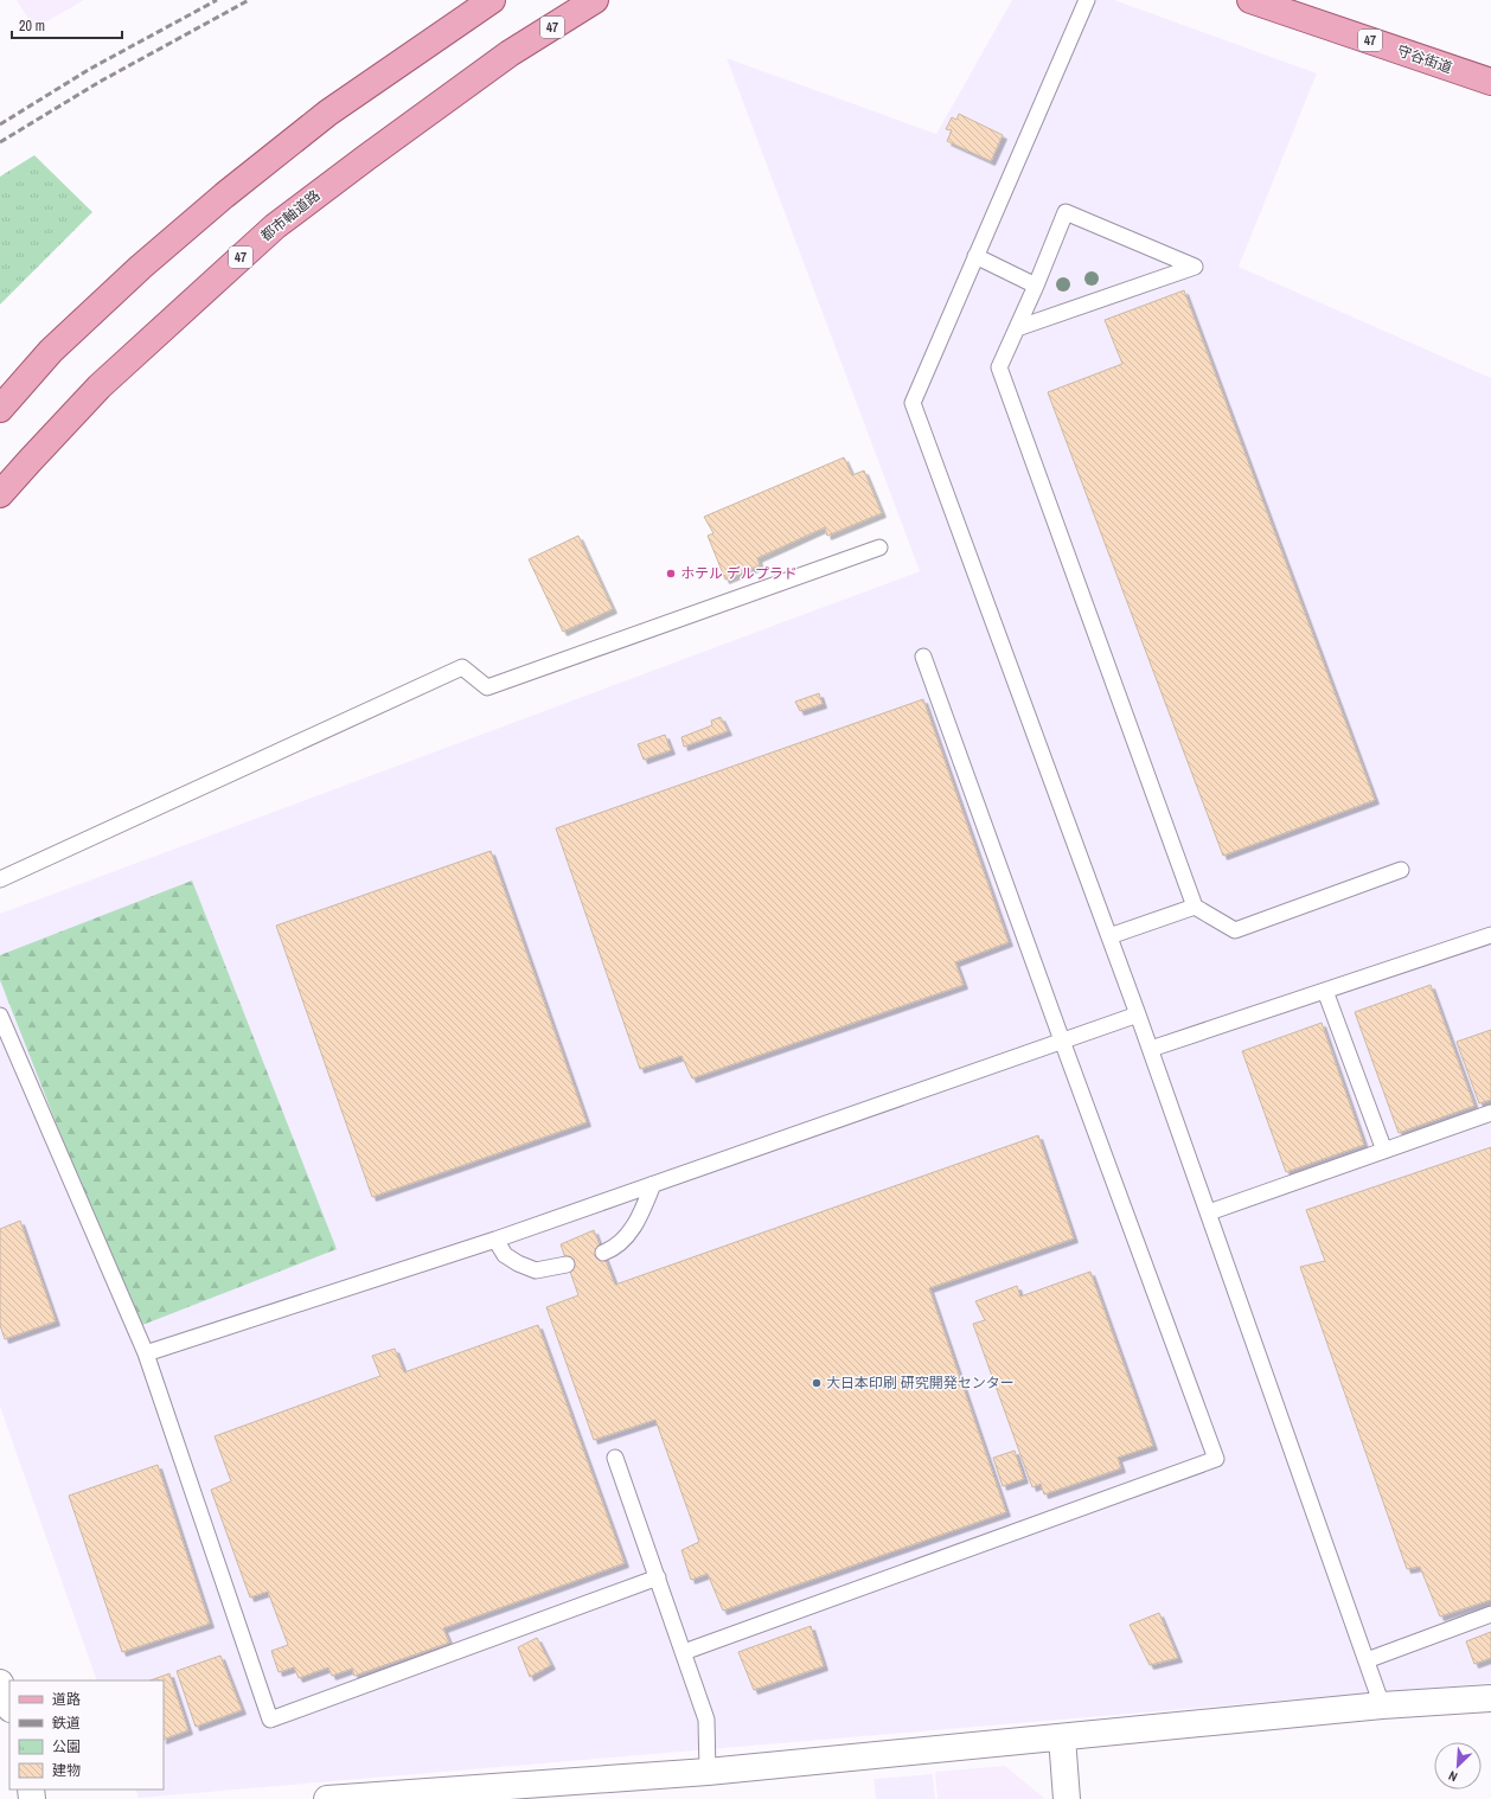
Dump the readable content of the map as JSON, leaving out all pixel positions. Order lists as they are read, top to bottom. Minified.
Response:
{"streets":{"main road":["47","守谷街道","都市軸道路"]},"places":["ホテル デルプラド","大日本印刷 研究開発センター"],"legend":["道路","鉄道","公園","建物"],"scale_bar":"20 m","north":"bottom left"}
